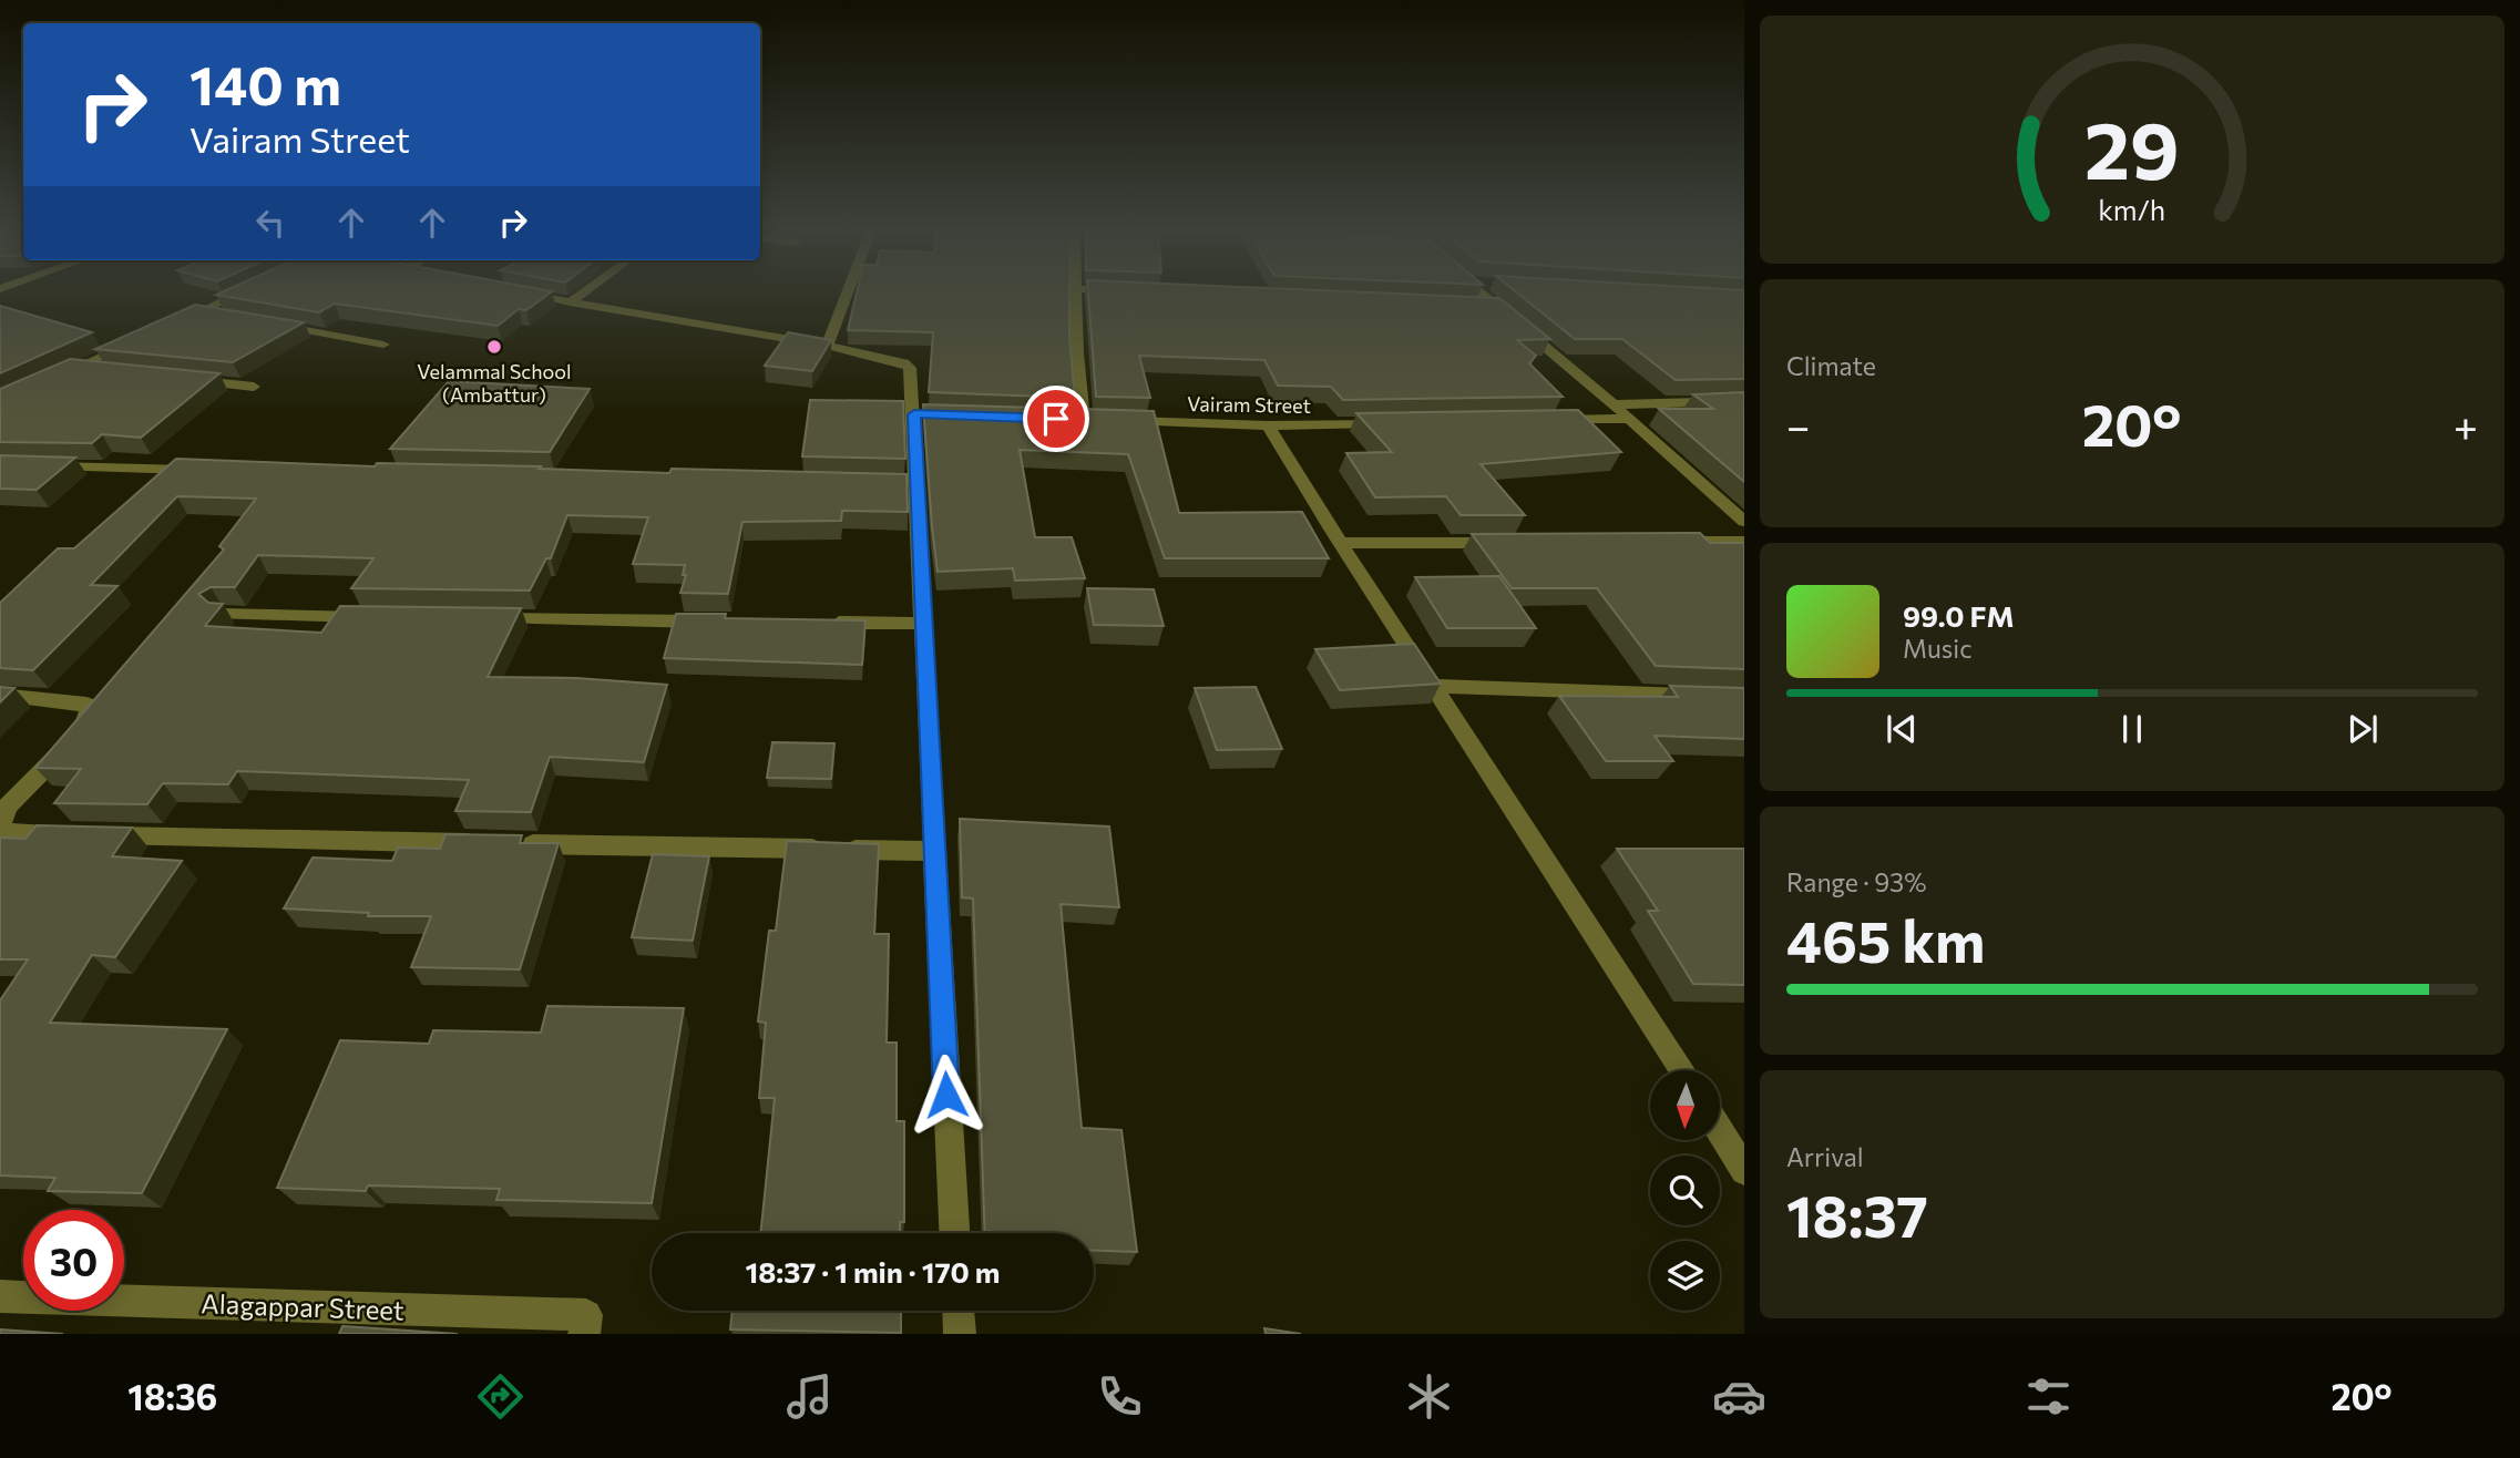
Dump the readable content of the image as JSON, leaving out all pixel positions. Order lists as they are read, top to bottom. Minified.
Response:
{"streets":{"street":["Vairam Street","Alagappar Street"]},"places":["Velammal School (Ambattur)"],"north":"bottom","page":{"turn":["140 m","Vairam Street"],"tile":["Climate",["Range · 93%","465 km"],["Arrival","18:37"]],"heat":["−","20°","+"],"song":["99.0 FM","Music"],"limit":"30","trip":"18:37 · 1 min · 170 m","tabs":["18:36","20°"],"gauge":["29","km/h"]}}
